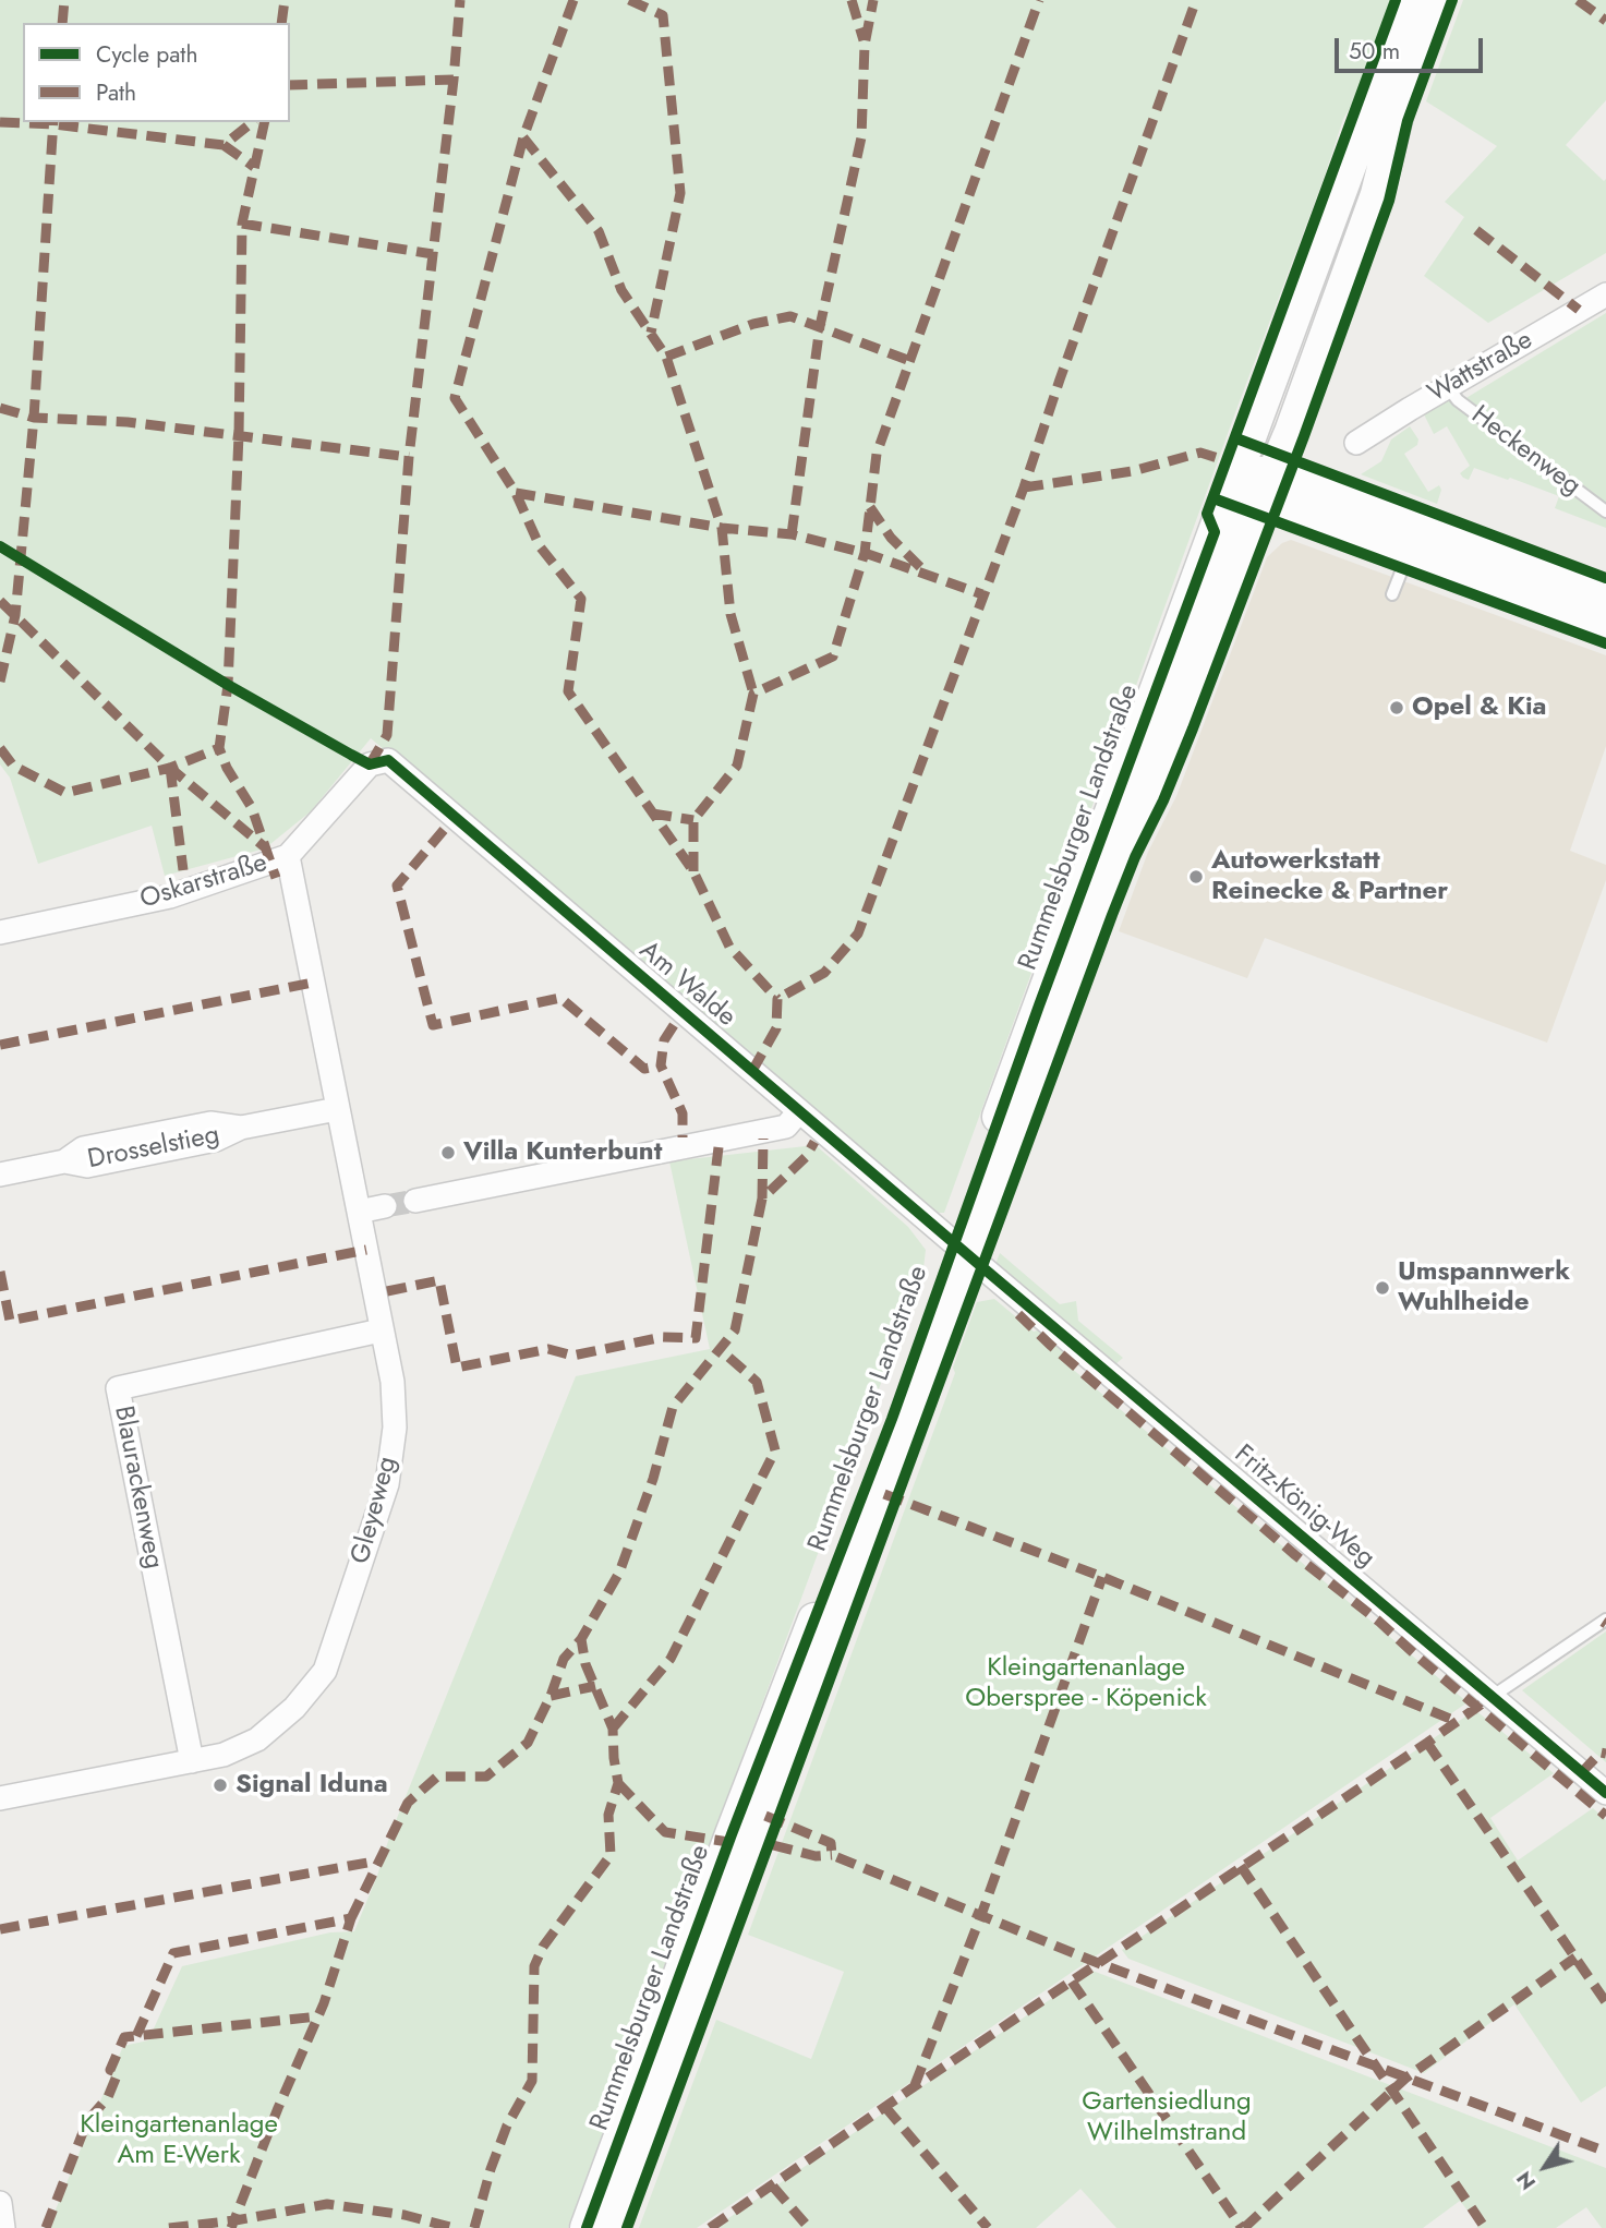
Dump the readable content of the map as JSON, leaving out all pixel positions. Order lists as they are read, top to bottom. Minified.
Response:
{"streets":{"main road":["Rummelsburger Landstraße"],"street":["Wattstraße","Oskarstraße","Am Walde","Drosselstieg","Blaurackenweg","Fritz-König-Weg","Gleyeweg"],"lane":["Heckenweg"]},"crossings":[["Wattstraße","Heckenweg"],["Rummelsburger Landstraße","Am Walde"],["Rummelsburger Landstraße","Fritz-König-Weg"],["Oskarstraße","Am Walde"],["Oskarstraße","Gleyeweg"],["Am Walde","Fritz-König-Weg"],["Drosselstieg","Gleyeweg"],["Blaurackenweg","Gleyeweg"]],"parks":["Kleingartenanlage Oberspree - Köpenick","Gartensiedlung Wilhelmstrand","Kleingartenanlage Am E-Werk"],"places":["Opel & Kia","Autowerkstatt Reinecke & Partner","Villa Kunterbunt","Umspannwerk Wuhlheide","Signal Iduna"],"legend":["Cycle path","Path"],"scale_bar":"50 m","north":"bottom left"}
